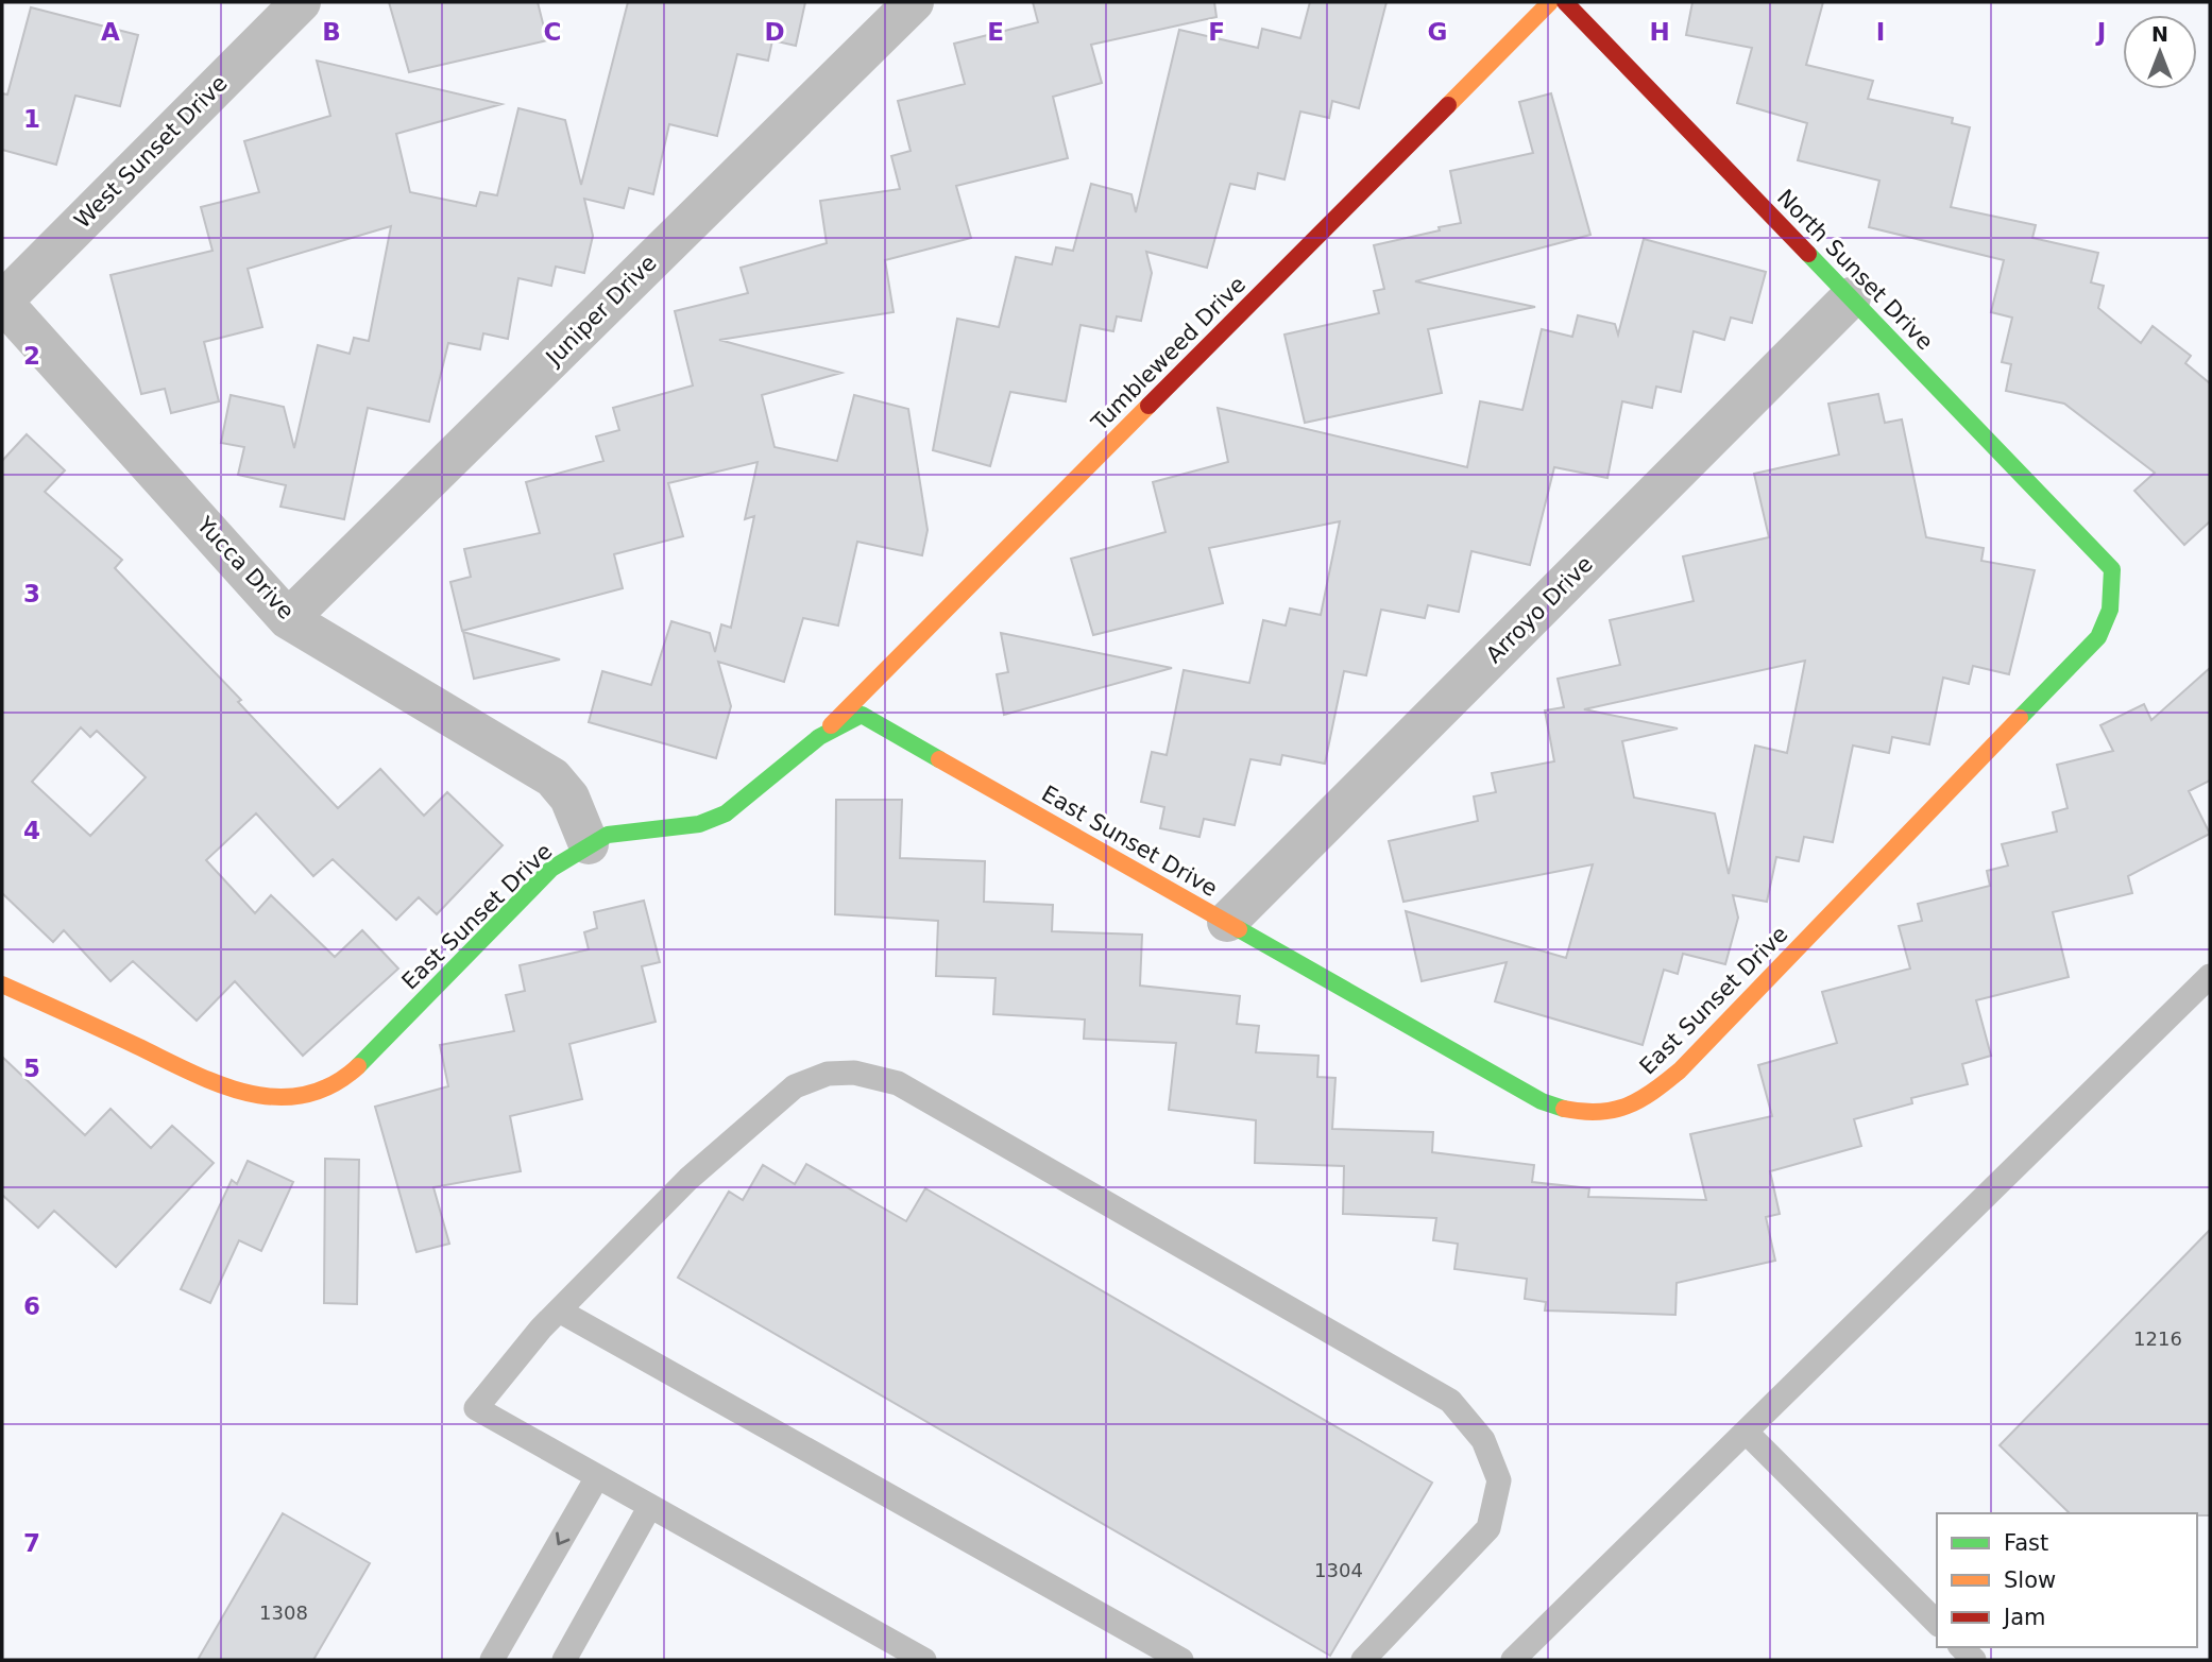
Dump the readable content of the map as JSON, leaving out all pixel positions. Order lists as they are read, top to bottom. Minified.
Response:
{"streets":{"street":["West Sunset Drive","North Sunset Drive","Juniper Drive","Tumbleweed Drive","Yucca Drive","Arroyo Drive","East Sunset Drive"]},"crossings":[["West Sunset Drive","Yucca Drive"],["North Sunset Drive","Arroyo Drive"],["North Sunset Drive","East Sunset Drive"],["Juniper Drive","Yucca Drive"],["Tumbleweed Drive","East Sunset Drive"],["Yucca Drive","East Sunset Drive"],["Arroyo Drive","East Sunset Drive"]],"house_numbers":["1216","1304","1308"],"legend":["Fast","Slow","Jam"],"north":"top","grid":{"columns":["A","B","C","D","E","F","G","H","I","J"],"rows":["1","2","3","4","5","6","7"]}}
